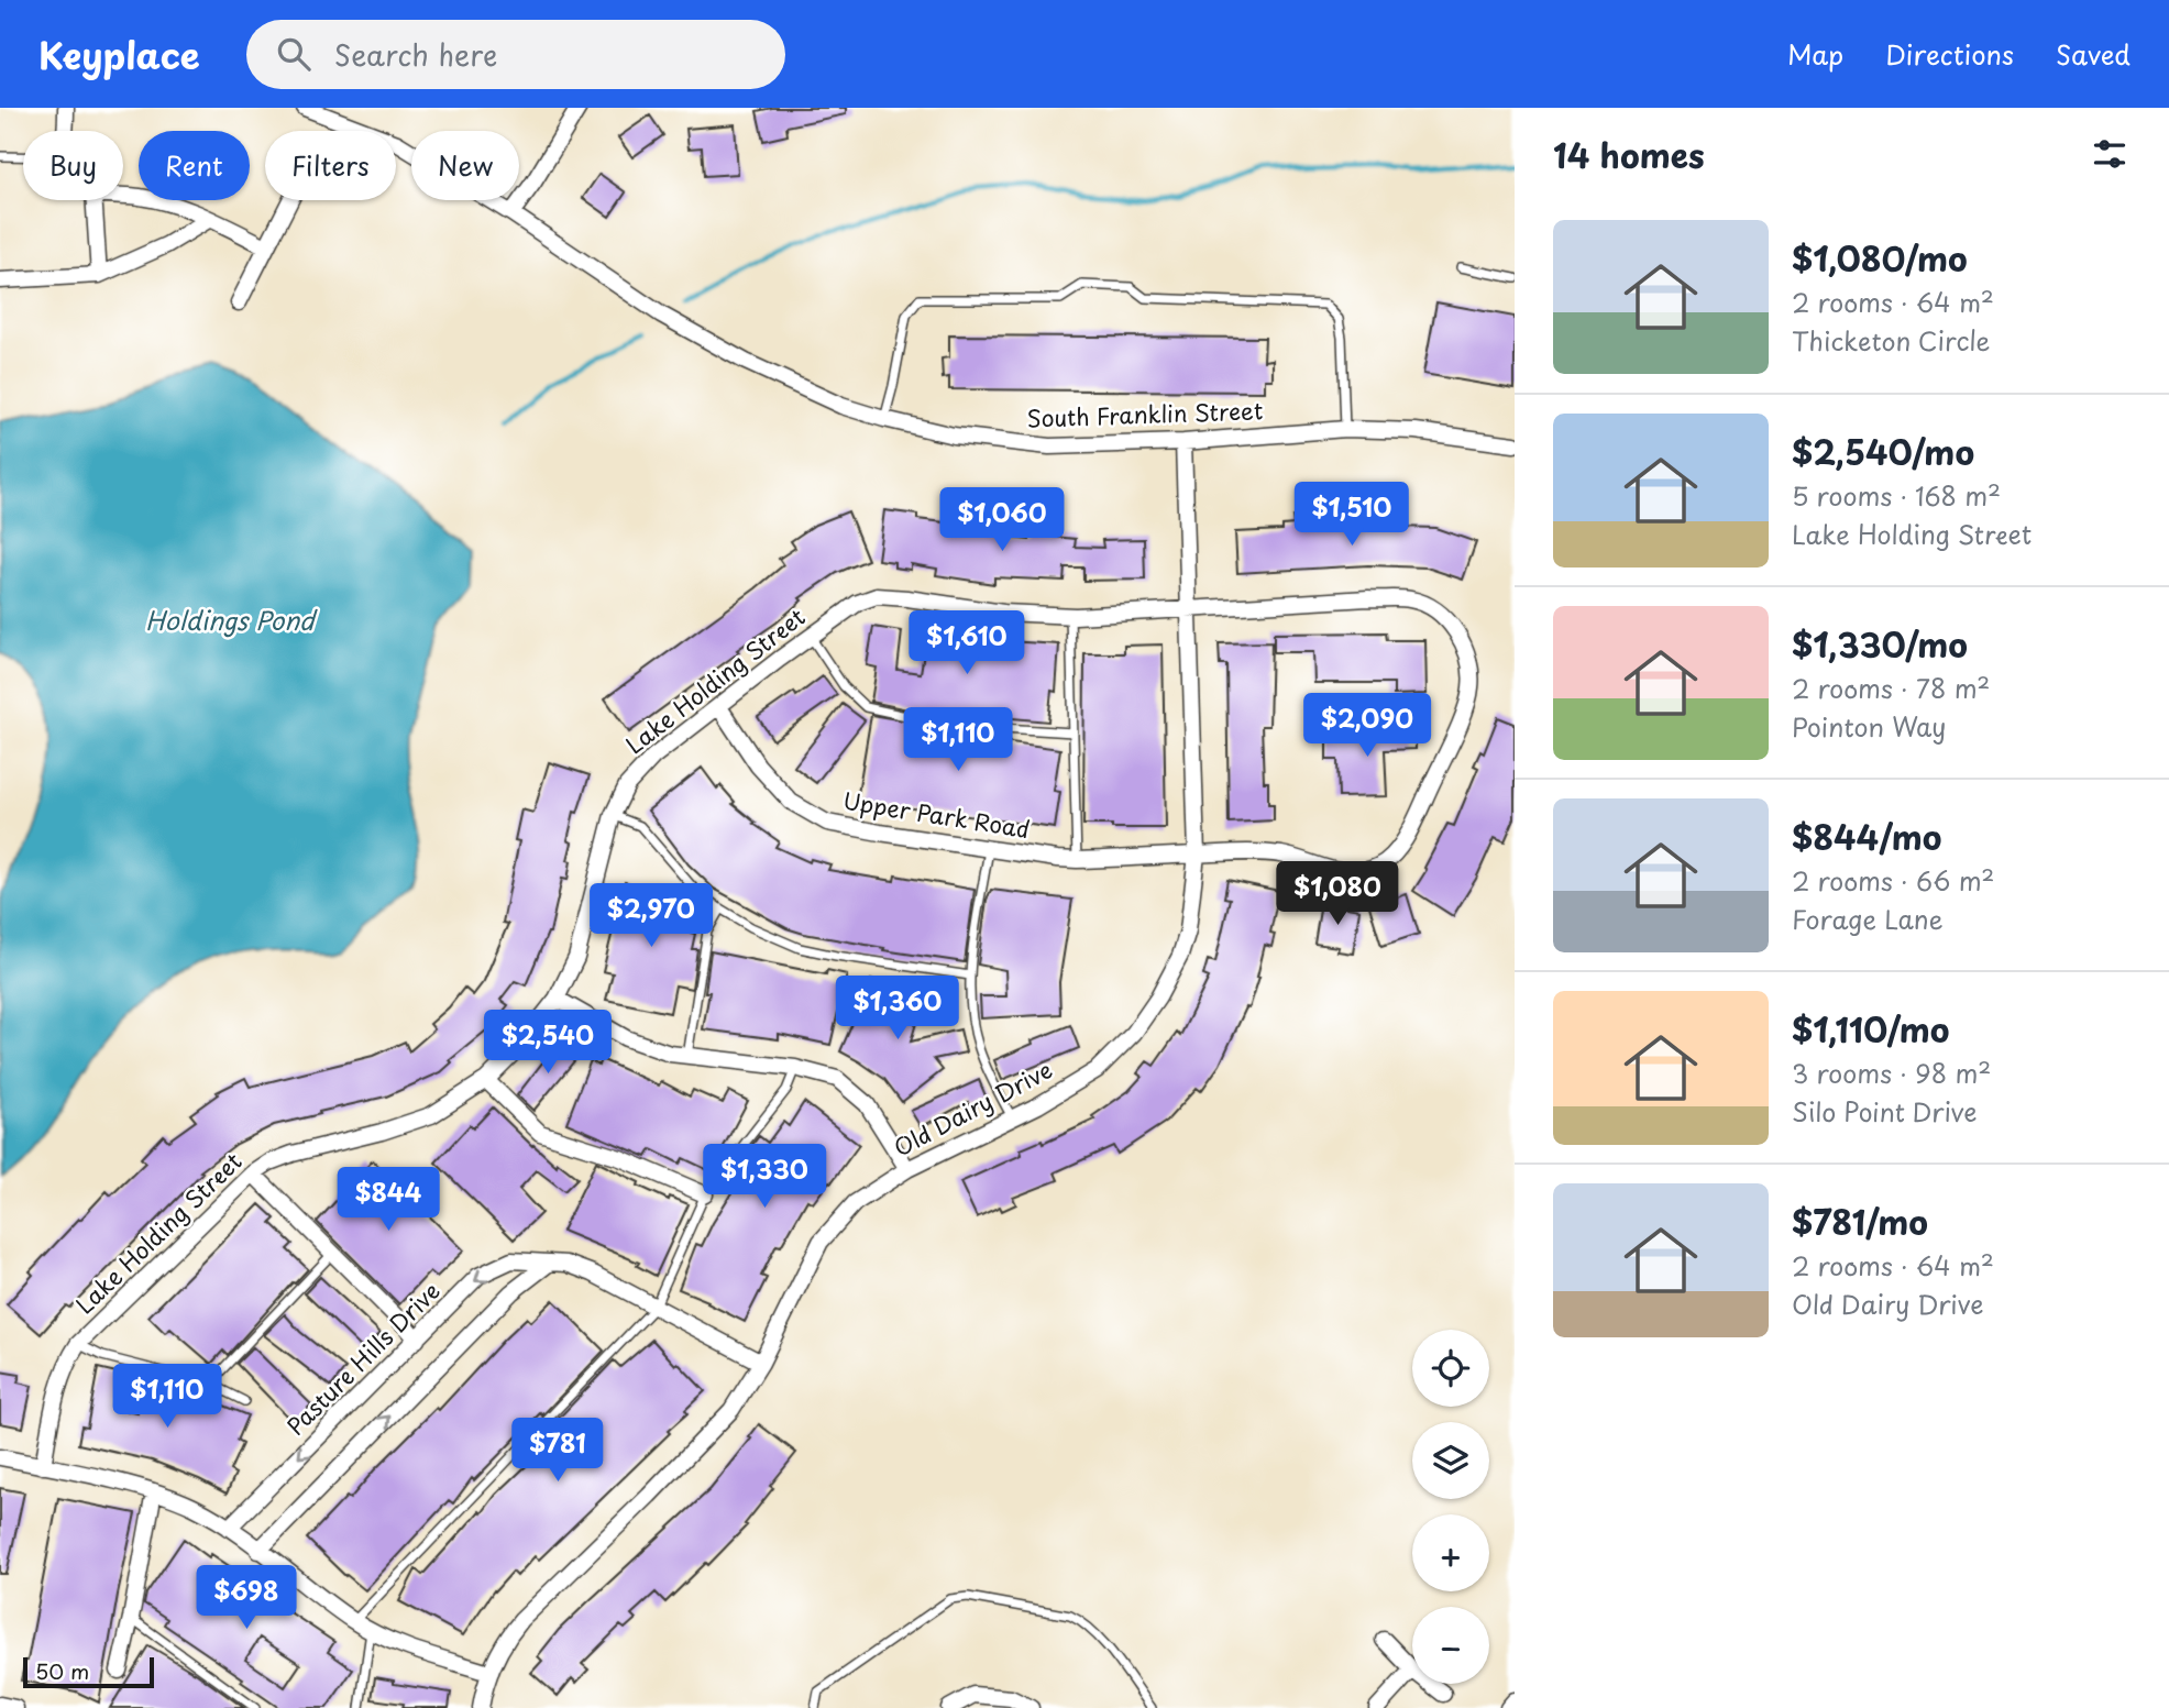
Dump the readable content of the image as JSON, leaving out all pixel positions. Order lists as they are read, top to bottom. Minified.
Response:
{"streets":{"street":["South Franklin Street","Lake Holding Street","Upper Park Road","Old Dairy Drive","Pasture Hills Drive"]},"crossings":[["South Franklin Street","Old Dairy Drive"],["Lake Holding Street","Upper Park Road"],["Lake Holding Street","Old Dairy Drive"],["Upper Park Road","Old Dairy Drive"],["Old Dairy Drive","Pasture Hills Drive"]],"water":["Holdings Pond"],"scale_bar":"50 m","page":{"header":"Keyplace","search":"Search here","nav":["Map","Directions","Saved"],"heading":"14 homes","chip":["Buy","Rent","Filters","New"],"list":[{"name":"$1,080/mo","note":"2 rooms · 64 m² · Thicketon Circle"},{"name":"$2,540/mo","note":"5 rooms · 168 m² · Lake Holding Street"},{"name":"$1,330/mo","note":"2 rooms · 78 m² · Pointon Way"},{"name":"$844/mo","note":"2 rooms · 66 m² · Forage Lane"},{"name":"$1,110/mo","note":"3 rooms · 98 m² · Silo Point Drive"},{"name":"$781/mo","note":"2 rooms · 64 m² · Old Dairy Drive"}],"price":["$1,510","$1,060","$1,610","$2,090","$1,110","$1,080","$2,970","$1,360","$2,540","$1,330","$844","$1,110","$781","$698"],"map_buttons":["+","−"],"scale":"50 m"}}
